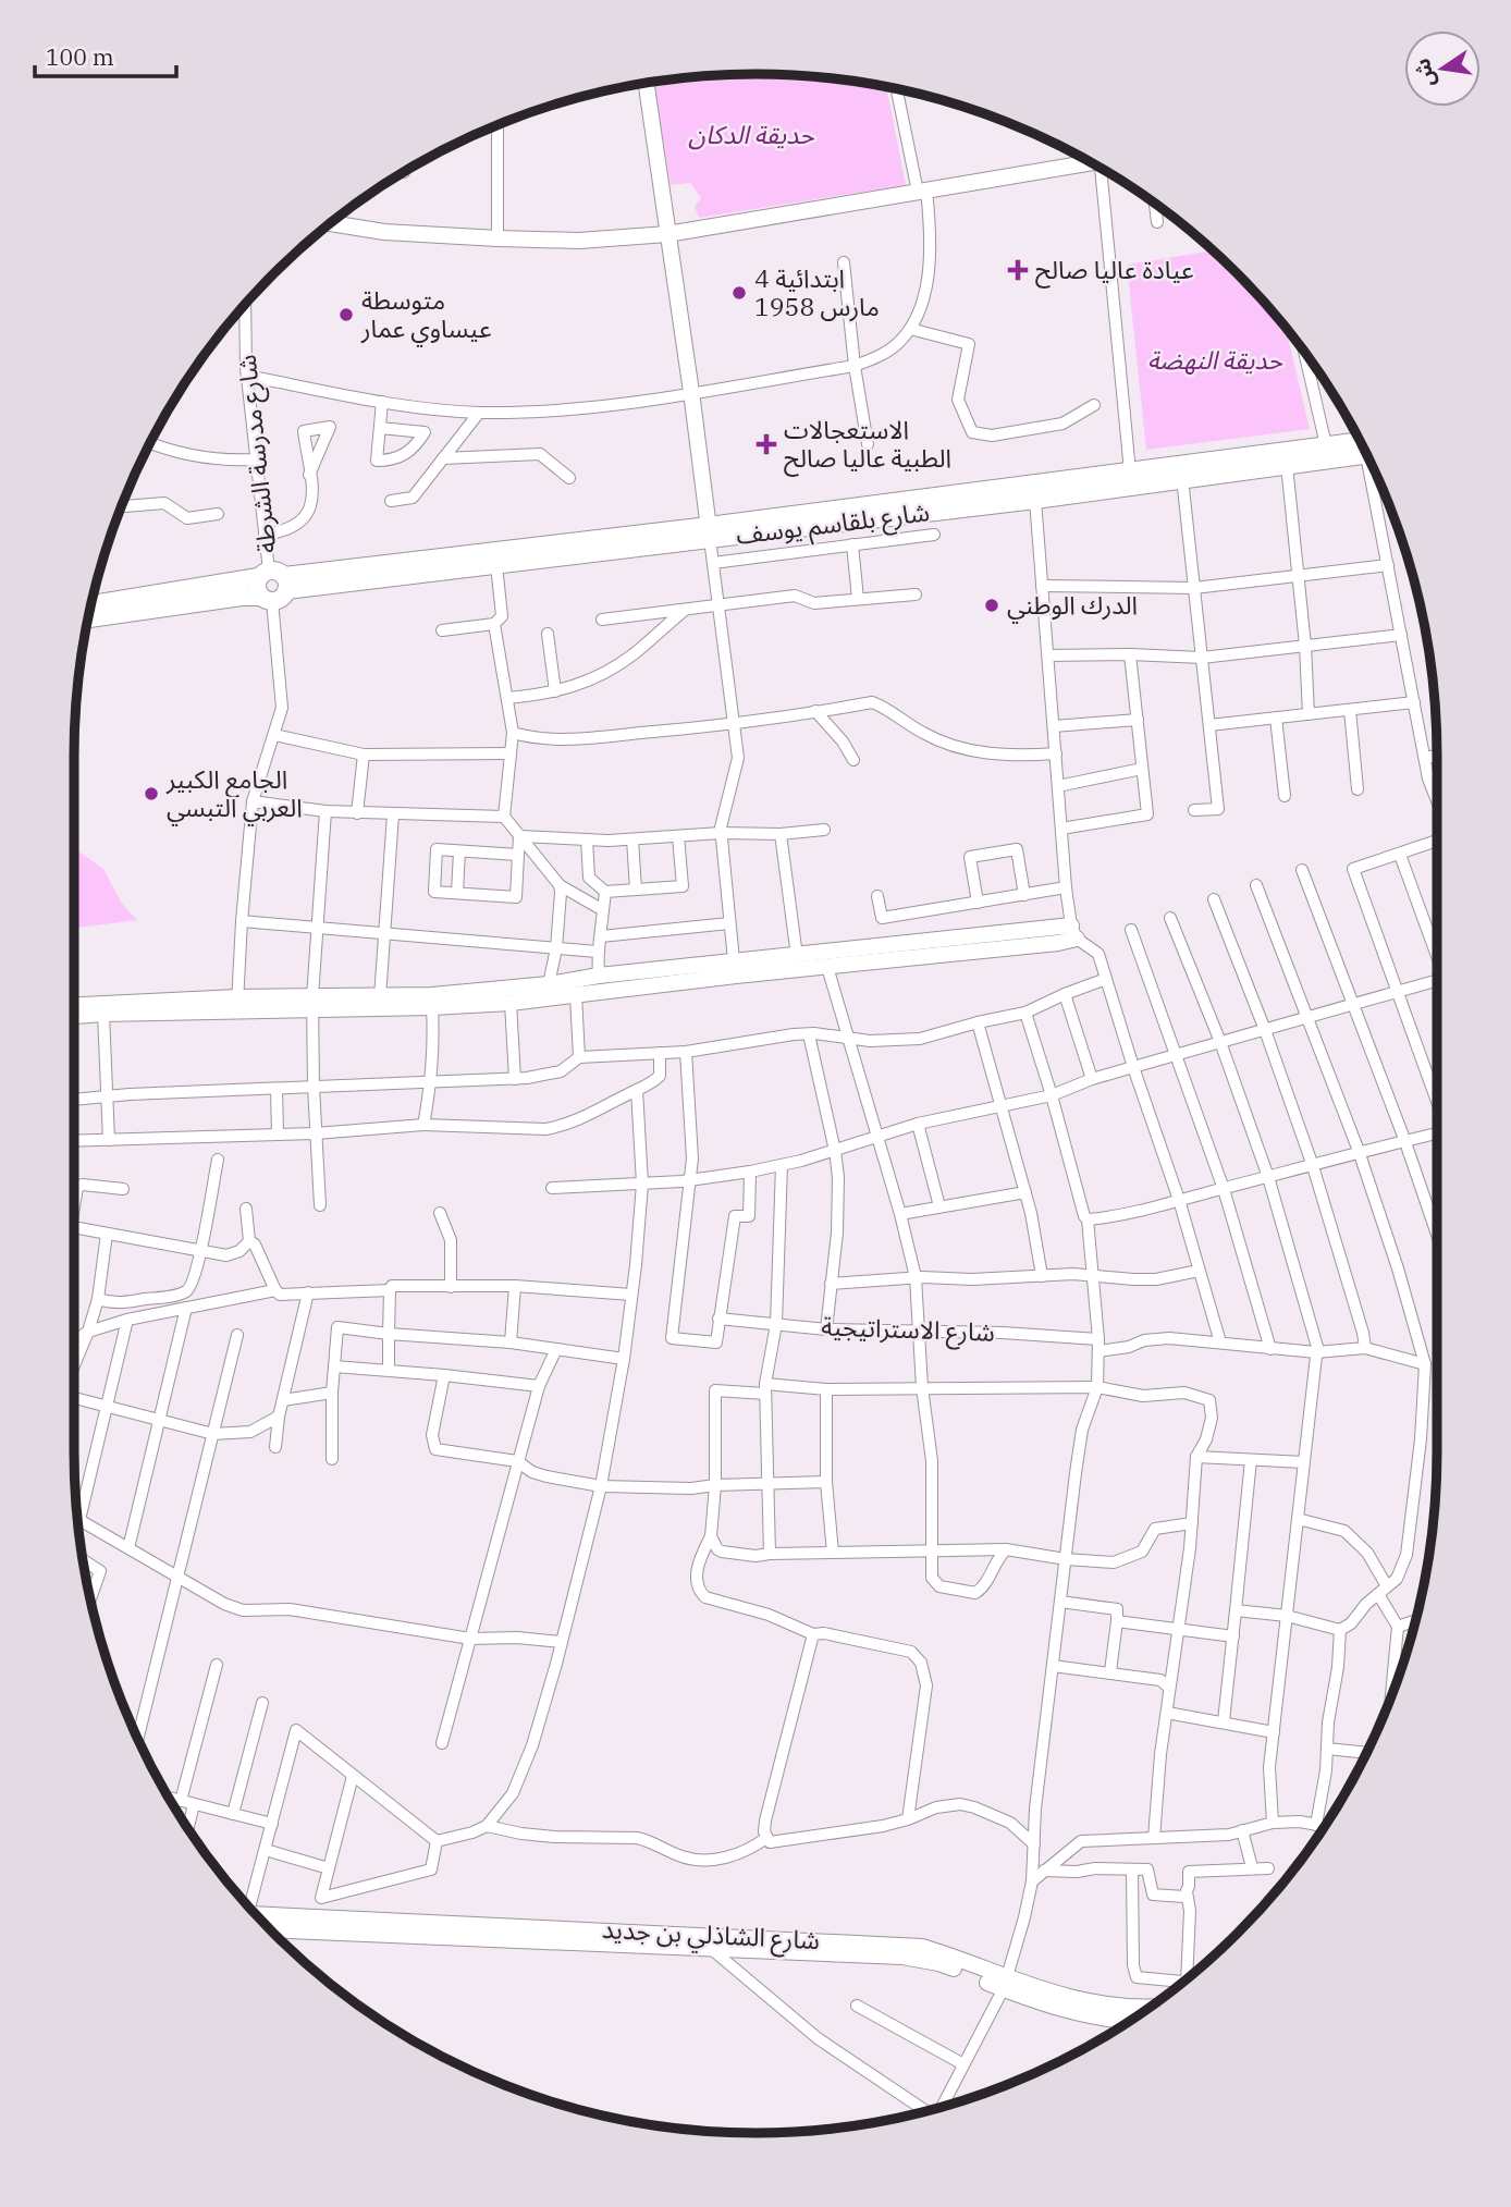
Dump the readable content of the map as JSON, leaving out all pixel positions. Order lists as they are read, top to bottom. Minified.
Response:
{"streets":{"main road":["شارع بلقاسم يوسف"],"street":["شارع مدرسة الشرطة","شارع الاستراتيجية","شارع الشاذلي بن جديد"]},"crossings":[["شارع مدرسة الشرطة","شارع بلقاسم يوسف"]],"parks":["حديقة الدكان","حديقة النهضة"],"places":{"health":["عيادة عاليا صالح","الاستعجالات الطبية عاليا صالح"],"other":["ابتدائية 4 مارس 1958","متوسطة عيساوي عمار","الدرك الوطني","الجامع الكبير العربي التبسي"]},"scale_bar":"100 m","north":"left"}
